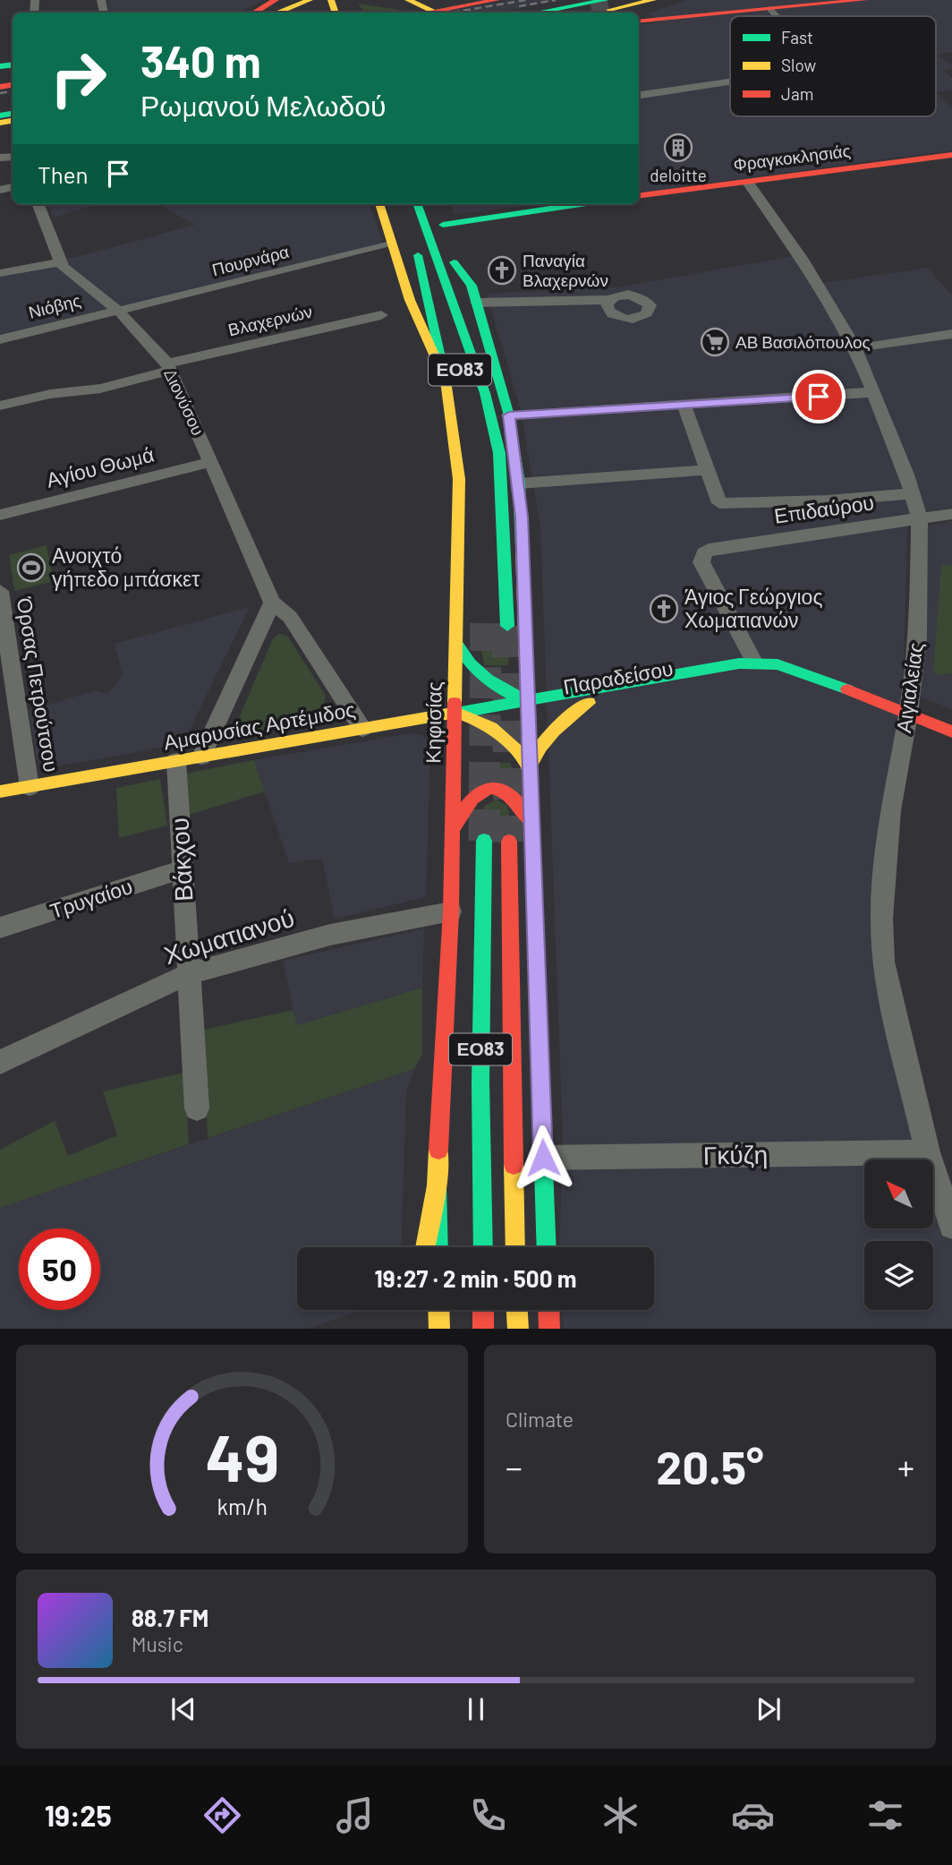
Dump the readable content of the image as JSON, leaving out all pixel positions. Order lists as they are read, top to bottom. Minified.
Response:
{"streets":{"main road":["Φραγκοκλησιάς","ΕΟ83","Παραδείσου","Κηφισίας","Αμαρυσίας Αρτέμιδος"],"street":["Πουρνάρα","Νιόβης","Βλαχερνών","Διονύσου","Αγίου Θωμά","Επιδαύρου","Όρσας Πετρούτσου","Αιγιαλείας","Βάκχου","Τρυγαίου","Χωματιανού","Γκύζη"]},"crossings":[["Φραγκοκλησιάς","Αιγιαλείας"],["Πουρνάρα","Νιόβης"],["Πουρνάρα","Διονύσου"],["Πουρνάρα","Κηφισίας"],["Νιόβης","Διονύσου"],["Βλαχερνών","Διονύσου"],["Διονύσου","Αγίου Θωμά"],["Διονύσου","Αμαρυσίας Αρτέμιδος"],["Επιδαύρου","Παραδείσου"],["Επιδαύρου","Αιγιαλείας"],["Παραδείσου","Αιγιαλείας"],["Παραδείσου","Αμαρυσίας Αρτέμιδος"],["Όρσας Πετρούτσου","Αμαρυσίας Αρτέμιδος"],["Αιγιαλείας","Γκύζη"],["Κηφισίας","Αμαρυσίας Αρτέμιδος"],["Κηφισίας","Χωματιανού"],["Αμαρυσίας Αρτέμιδος","Βάκχου"],["Βάκχου","Τρυγαίου"],["Βάκχου","Χωματιανού"]],"places":{"building":["deloitte"],"church":["Παναγία Βλαχερνών","Άγιος Γεώργιος Χωματιανών"],"supermarket":["ΑΒ Βασιλόπουλος"],"sports":["Ανοιχτό γήπεδο μπάσκετ"]},"legend":["Fast","Slow","Jam"],"north":"top left","page":{"turn":["340 m","Ρωμανού Μελωδού"],"then":"Then","limit":"50","trip":"19:27 · 2 min · 500 m","tile":"Climate","heat":["−","20.5°","+"],"song":["88.7 FM","Music"],"tabs":"19:25","gauge":["49","km/h"]}}
